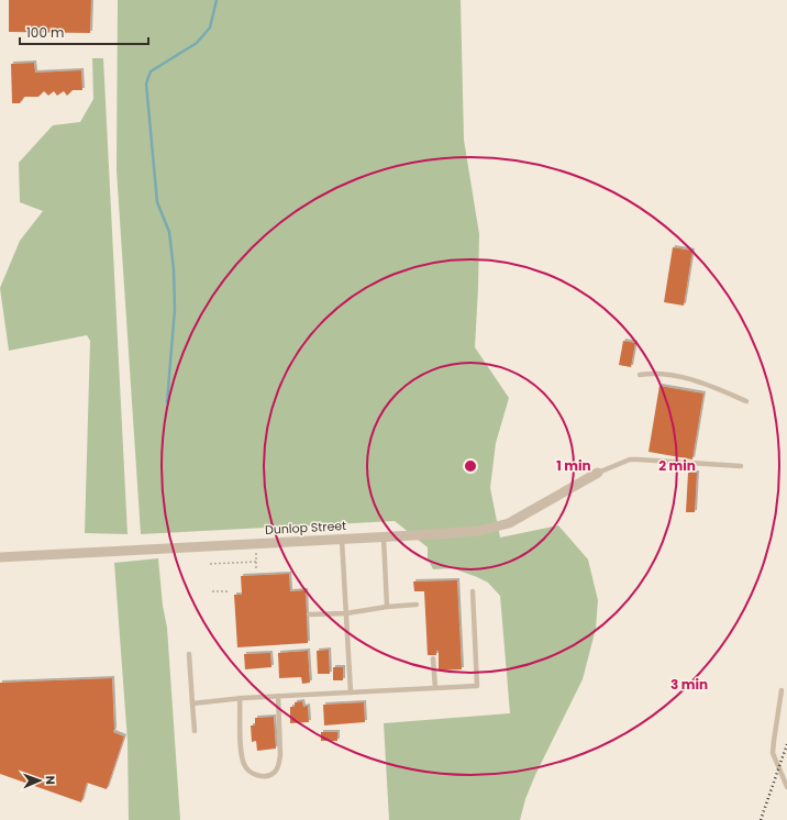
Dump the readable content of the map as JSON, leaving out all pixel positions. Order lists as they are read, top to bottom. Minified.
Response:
{"streets":{"street":["Dunlop Street"]},"scale_bar":"100 m","north":"right","rings":["1 min","2 min","3 min"]}
